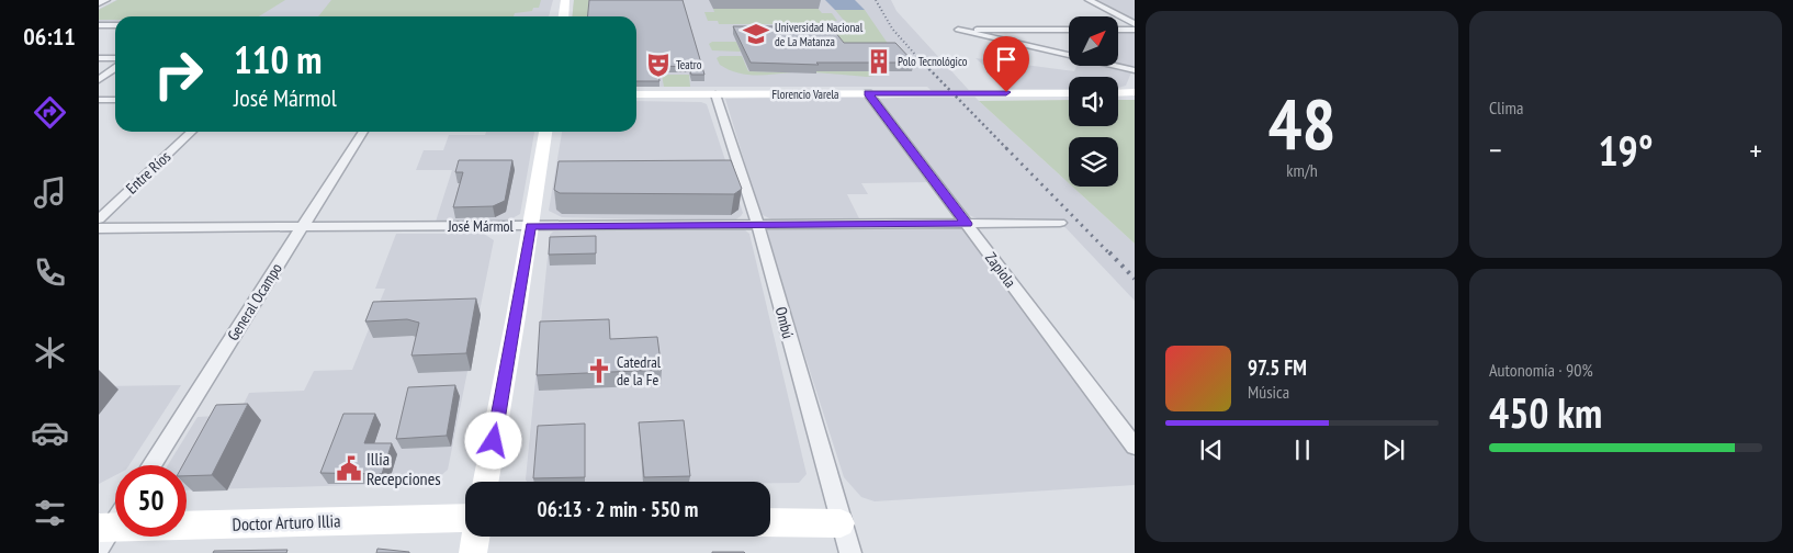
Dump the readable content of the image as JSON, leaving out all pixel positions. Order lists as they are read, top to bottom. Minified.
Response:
{"streets":{"main road":["Florencio Varela","Doctor Arturo Illia"],"street":["Entre Ríos","José Mármol","Zapiola","General Ocampo","Ombú"]},"crossings":[["Florencio Varela","Zapiola"],["Florencio Varela","Ombú"],["José Mármol","Zapiola"],["José Mármol","General Ocampo"],["José Mármol","Ombú"]],"places":{"school or university":["Universidad Nacional de La Matanza"],"building":["Polo Tecnológico"],"theatre":["Teatro"],"church":["Catedral de la Fe"],"public building":["Illia Recepciones"]},"north":"top right","page":{"tabs":"06:11","tile":[["48","km/h"],"Clima",["Autonomía · 90%","450 km"]],"turn":["110 m","José Mármol"],"heat":["−","19°","+"],"song":["97.5 FM","Música"],"limit":"50","trip":"06:13 · 2 min · 550 m"}}
